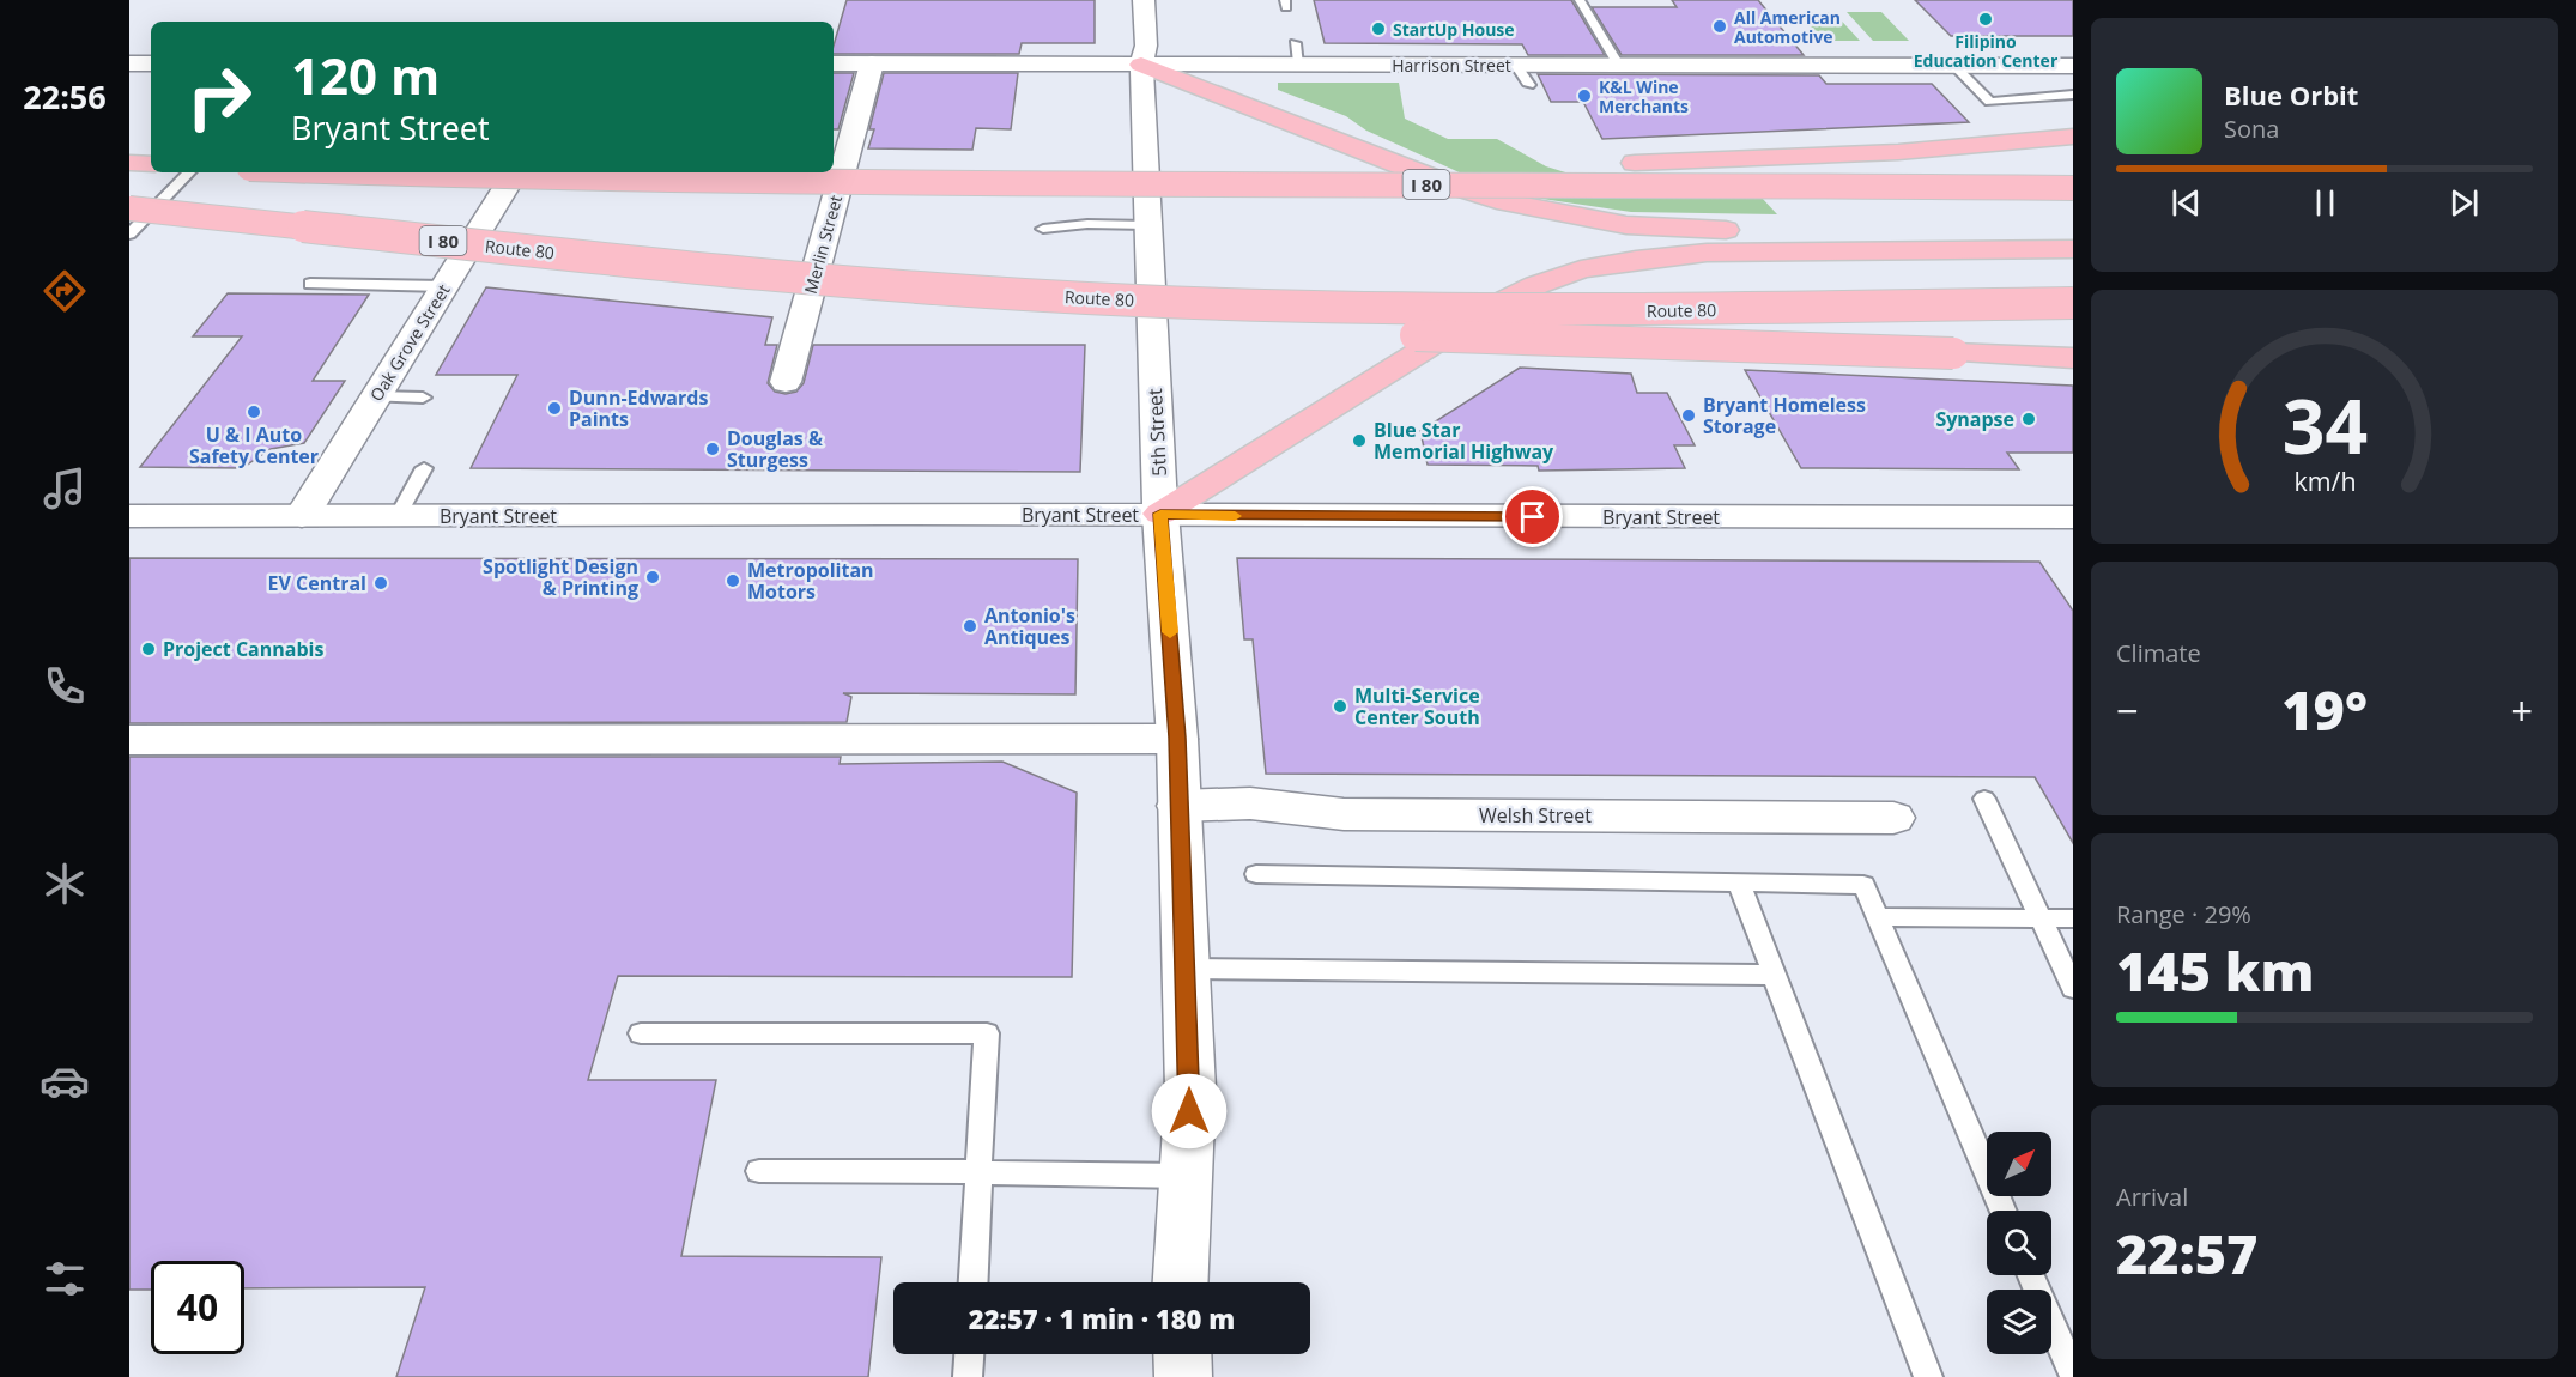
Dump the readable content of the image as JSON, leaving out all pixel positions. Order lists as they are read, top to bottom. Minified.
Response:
{"streets":{"highway":["I 80","Route 80"],"main road":["Harrison Street","Merlin Street","Oak Grove Street","5th Street","Bryant Street","Welsh Street"]},"crossings":[["Harrison Street","Merlin Street"],["Harrison Street","5th Street"],["Oak Grove Street","Bryant Street"],["5th Street","Bryant Street"],["5th Street","Welsh Street"]],"places":["Filipino Education Center","All American Automotive","StartUp House","K&L Wine Merchants","Dunn-Edwards Paints","U & I Auto Safety Center","Bryant Homeless Storage","Synapse","Blue Star Memorial Highway","Douglas & Sturgess","Spotlight Design & Printing","Metropolitan Motors","EV Central","Antonio's Antiques","Project Cannabis","Multi-Service Center South"],"north":"top right","page":{"tabs":"22:56","turn":["120 m","Bryant Street"],"song":["Blue Orbit","Sona"],"tile":["Climate",["Range · 29%","145 km"],["Arrival","22:57"]],"heat":["−","19°","+"],"limit":"40","trip":"22:57 · 1 min · 180 m","gauge":["34","km/h"]}}
